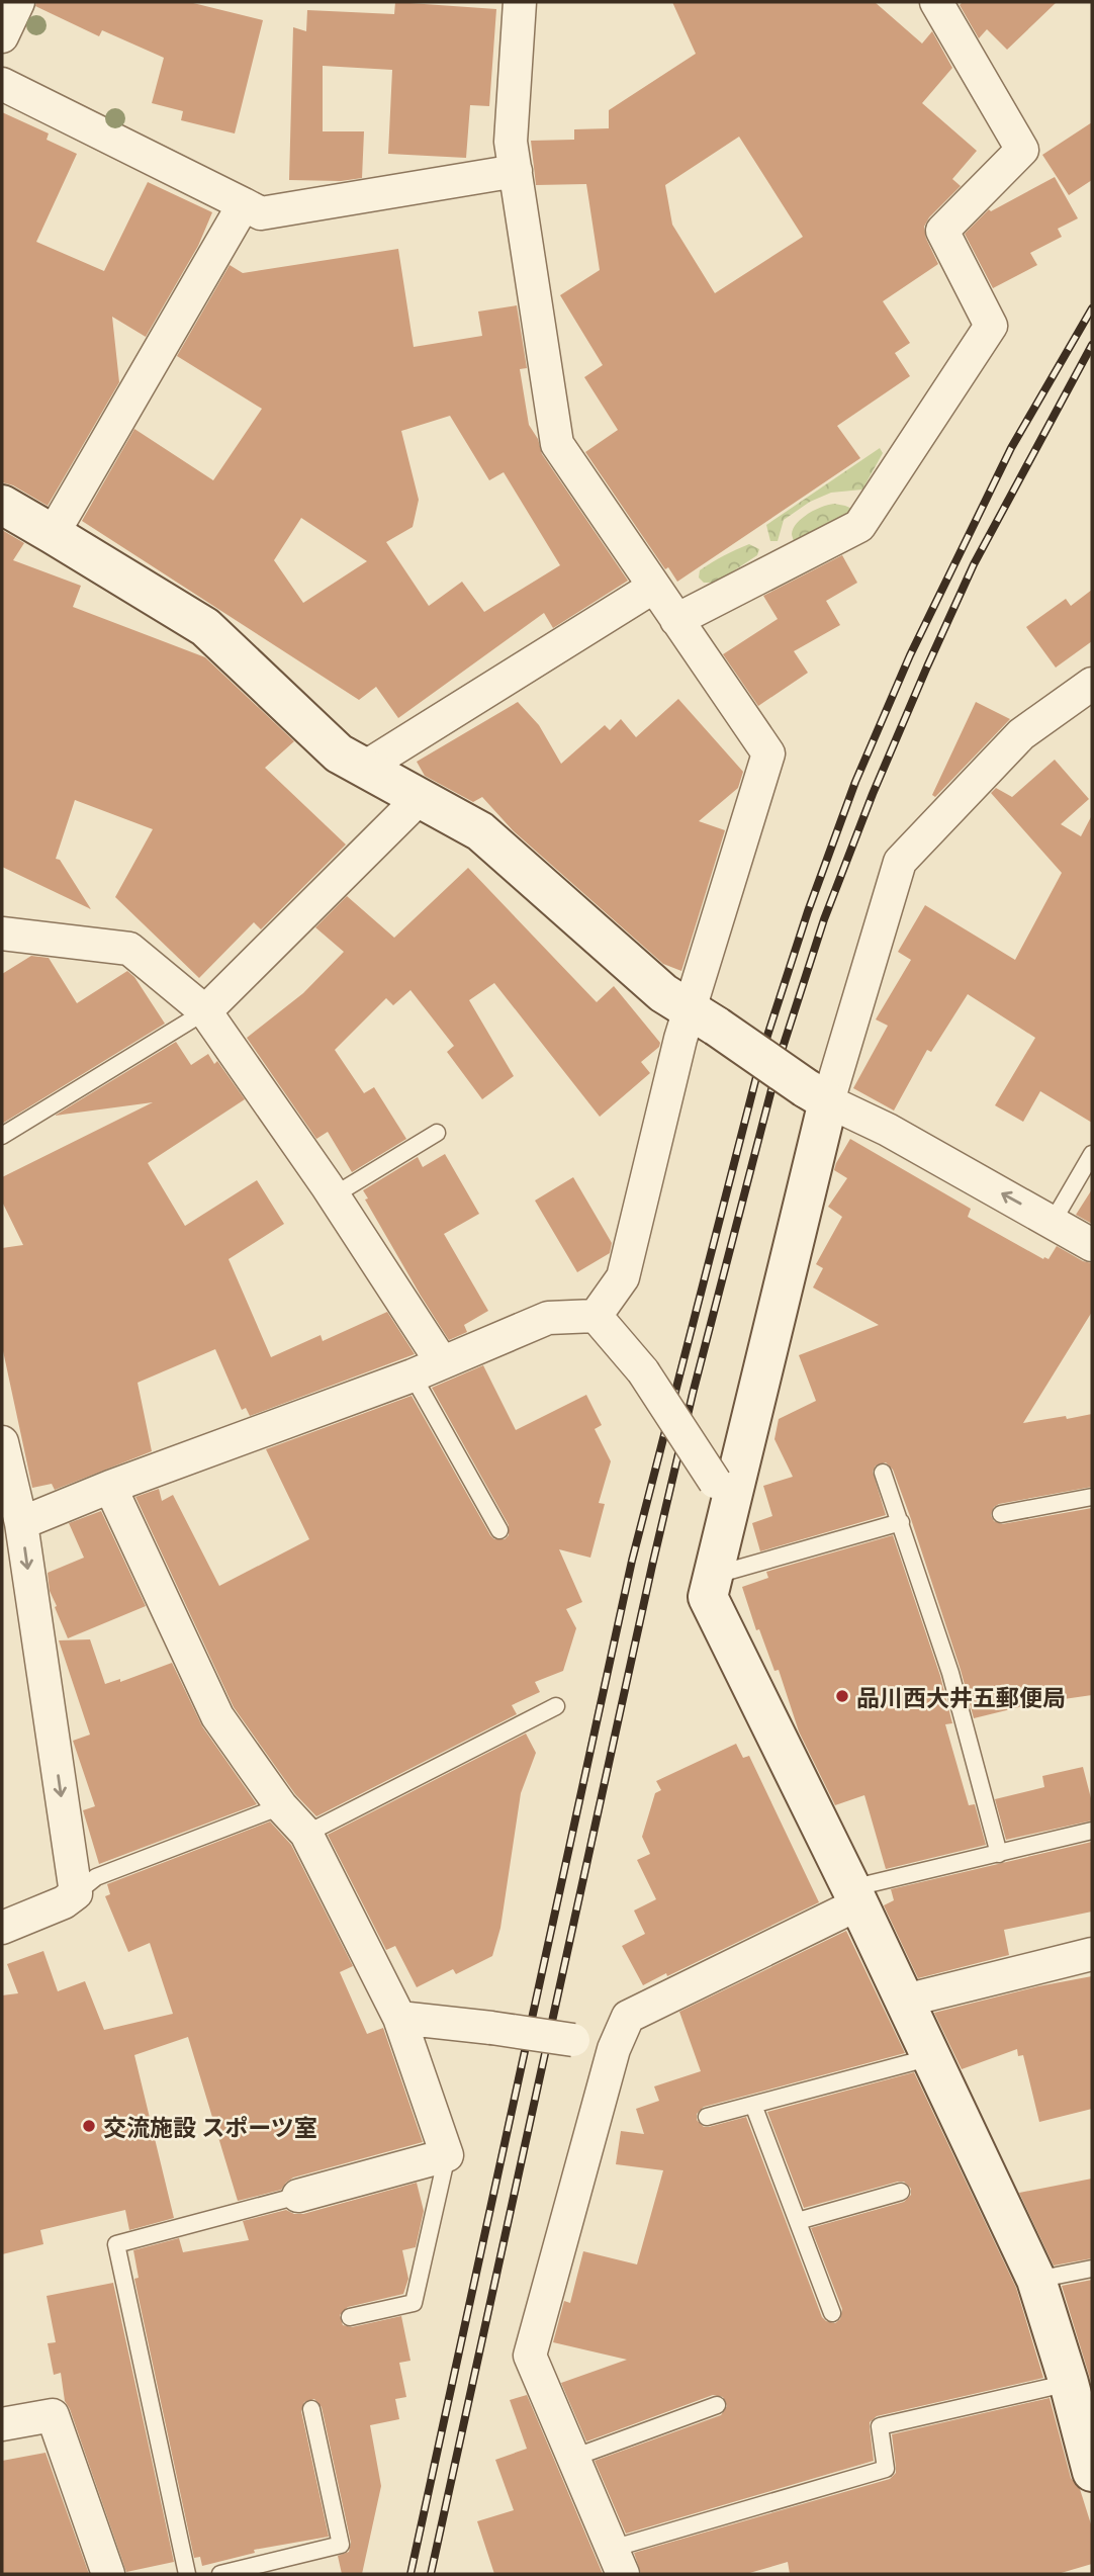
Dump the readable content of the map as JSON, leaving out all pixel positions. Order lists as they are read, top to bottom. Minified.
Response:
{"places":["品川西大井五郵便局","交流施設 スポーツ室"]}
